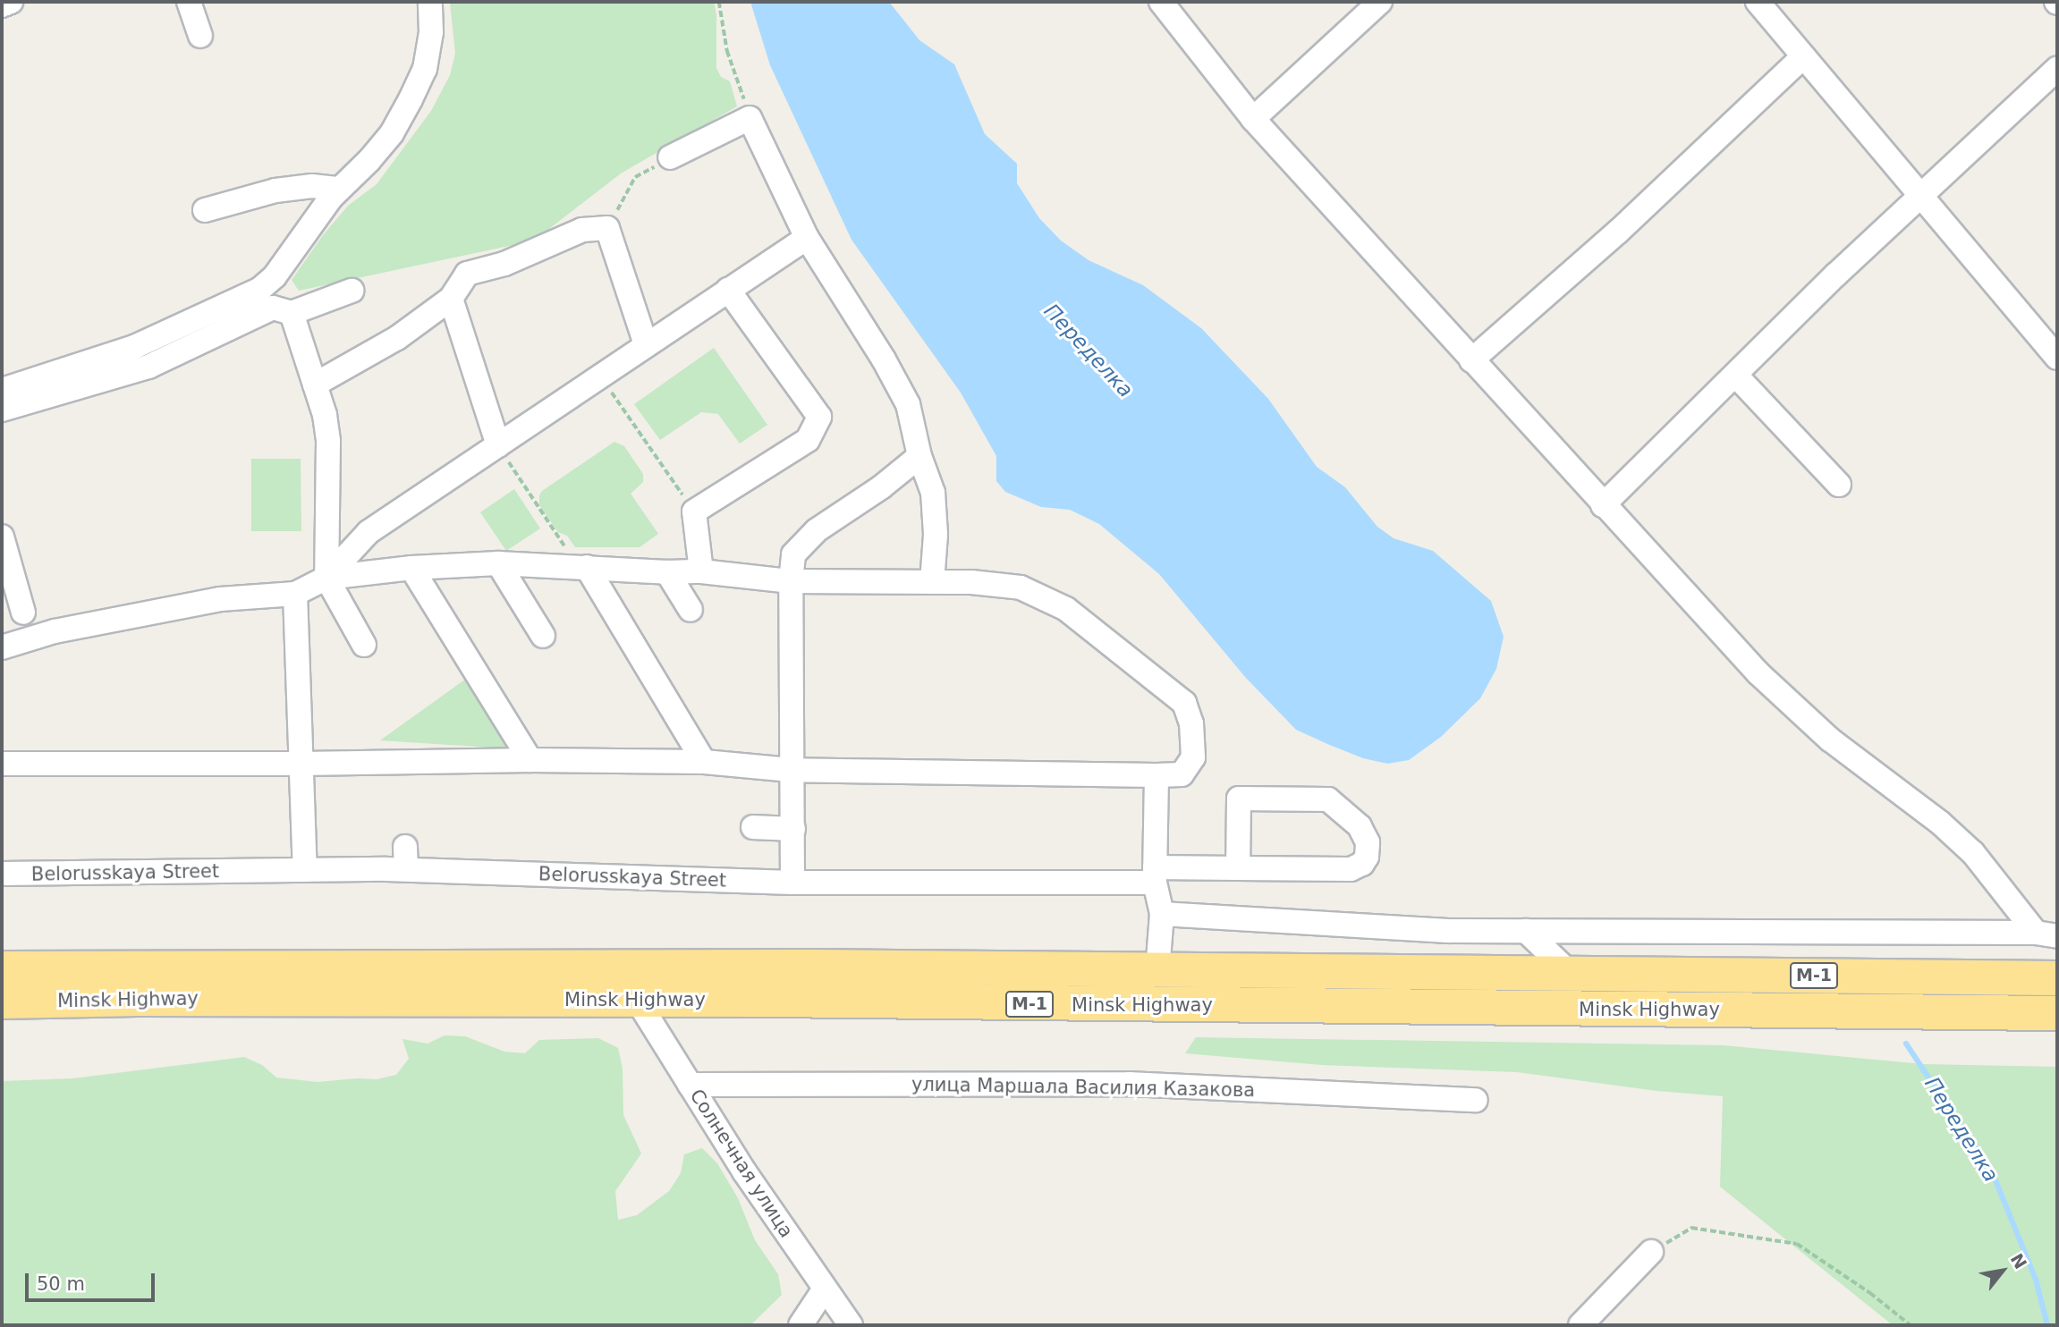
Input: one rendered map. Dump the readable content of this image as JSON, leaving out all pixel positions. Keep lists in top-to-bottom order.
{
  "streets": {
    "highway": ["М-1", "Minsk Highway"],
    "street": ["Belorusskaya Street", "улица Маршала Василия Казакова", "Солнечная улица"]
  },
  "crossings": [
    ["Minsk Highway", "Солнечная улица"],
    ["улица Маршала Василия Казакова", "Солнечная улица"]
  ],
  "water": ["Переделка"],
  "scale_bar": "50 m",
  "north": "top right"
}
